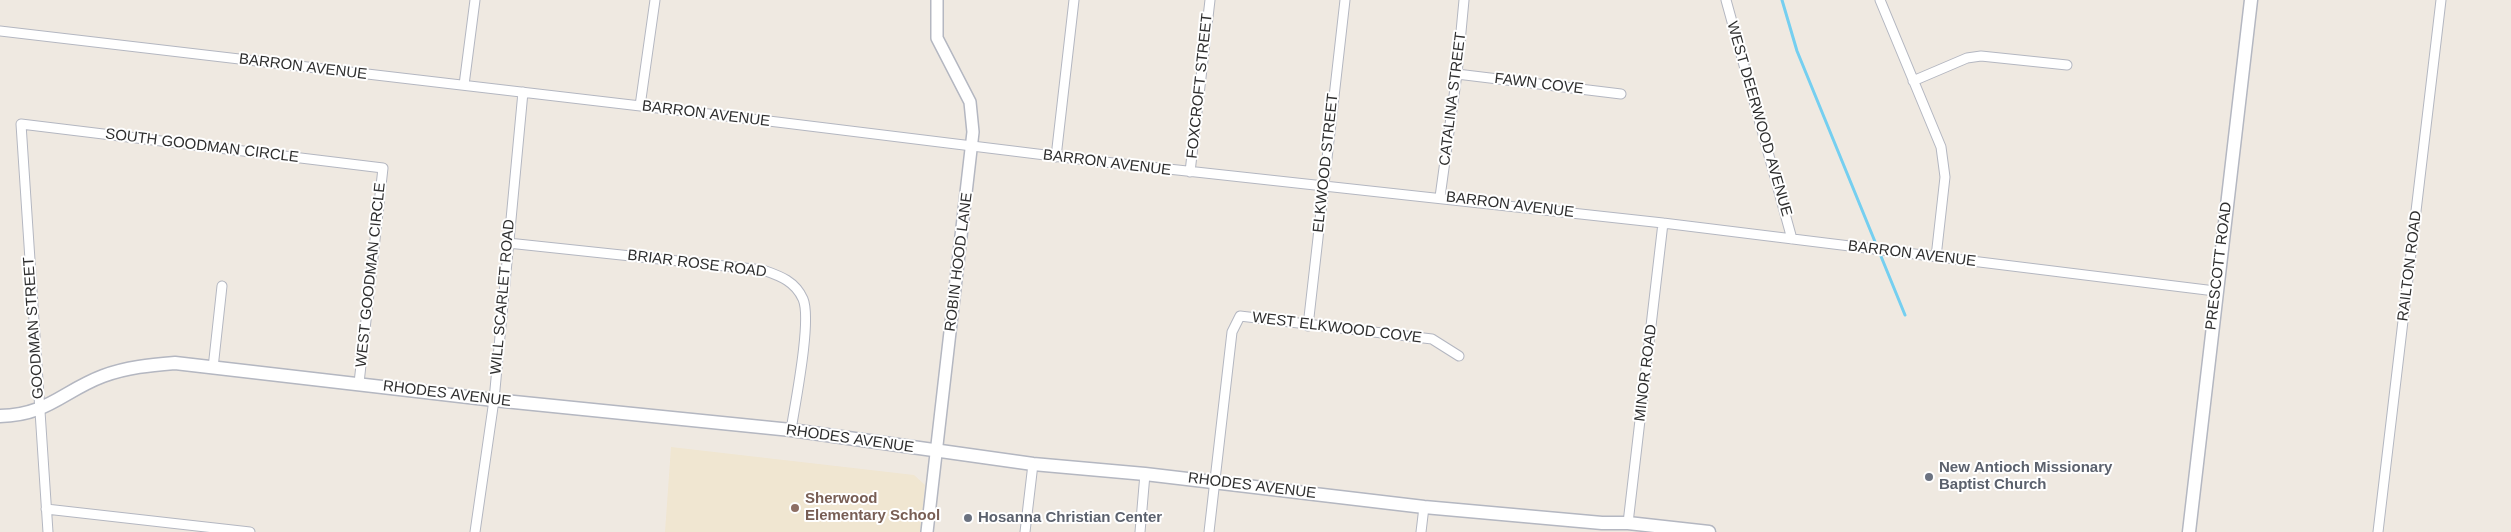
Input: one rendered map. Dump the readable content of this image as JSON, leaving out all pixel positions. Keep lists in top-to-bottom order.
{
  "streets": {
    "main road": ["PRESCOTT ROAD", "RHODES AVENUE"],
    "street": [
      "BARRON AVENUE",
      "FAWN COVE",
      "FOXCROFT STREET",
      "CATALINA STREET",
      "WEST DEERWOOD AVENUE",
      "SOUTH GOODMAN CIRCLE",
      "ELKWOOD STREET",
      "ROBIN HOOD LANE",
      "BRIAR ROSE ROAD",
      "RAILTON ROAD",
      "WEST GOODMAN CIRCLE",
      "WILL SCARLET ROAD",
      "GOODMAN STREET",
      "WEST ELKWOOD COVE",
      "MINOR ROAD"
    ]
  },
  "crossings": [
    ["BARRON AVENUE", "FOXCROFT STREET"],
    ["BARRON AVENUE", "CATALINA STREET"],
    ["BARRON AVENUE", "WEST DEERWOOD AVENUE"],
    ["BARRON AVENUE", "ELKWOOD STREET"],
    ["BARRON AVENUE", "ROBIN HOOD LANE"],
    ["BARRON AVENUE", "PRESCOTT ROAD"],
    ["BARRON AVENUE", "WILL SCARLET ROAD"],
    ["BARRON AVENUE", "MINOR ROAD"],
    ["FAWN COVE", "CATALINA STREET"],
    ["SOUTH GOODMAN CIRCLE", "WEST GOODMAN CIRCLE"],
    ["SOUTH GOODMAN CIRCLE", "GOODMAN STREET"],
    ["ELKWOOD STREET", "WEST ELKWOOD COVE"],
    ["ROBIN HOOD LANE", "RHODES AVENUE"],
    ["BRIAR ROSE ROAD", "WILL SCARLET ROAD"],
    ["BRIAR ROSE ROAD", "RHODES AVENUE"],
    ["WEST GOODMAN CIRCLE", "RHODES AVENUE"],
    ["WILL SCARLET ROAD", "RHODES AVENUE"],
    ["GOODMAN STREET", "RHODES AVENUE"],
    ["WEST ELKWOOD COVE", "RHODES AVENUE"],
    ["MINOR ROAD", "RHODES AVENUE"]
  ],
  "places": ["New Antioch Missionary Baptist Church", "Sherwood Elementary School", "Hosanna Christian Center"]
}
